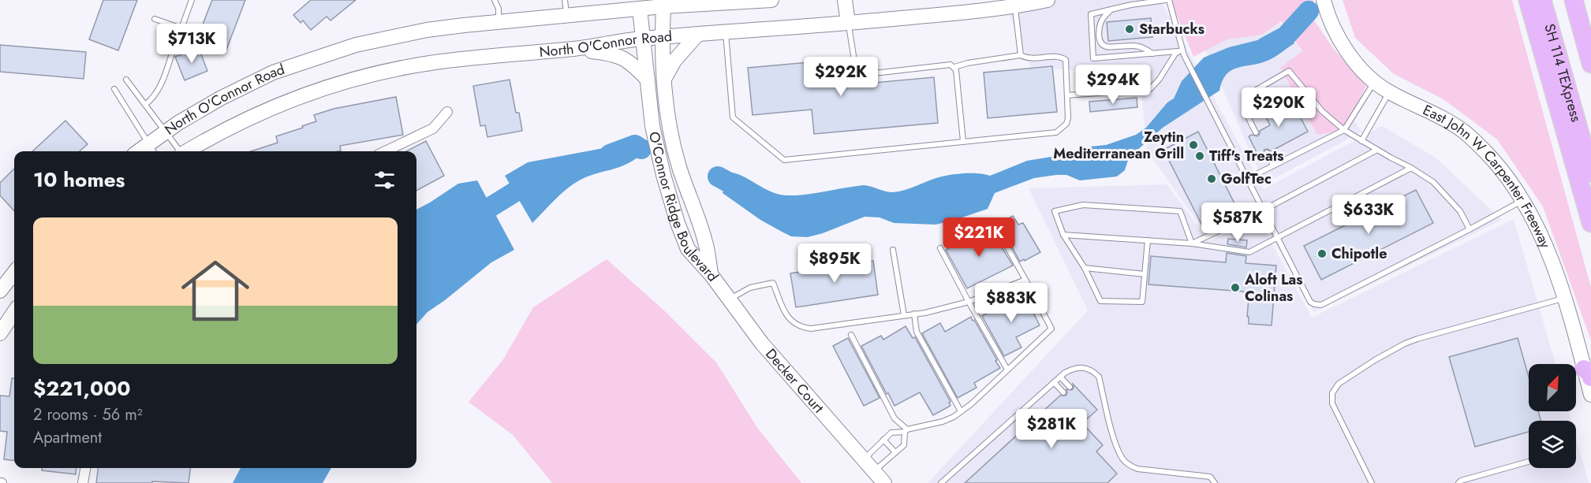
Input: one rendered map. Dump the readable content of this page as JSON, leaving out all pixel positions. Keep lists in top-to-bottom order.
{
  "streets": {
    "highway": ["SH 114 TEXpress"],
    "main road": [
      "North O'Connor Road",
      "East John W Carpenter Freeway",
      "O'Connor Ridge Boulevard",
      "Decker Court"
    ]
  },
  "crossings": [
    ["North O'Connor Road", "O'Connor Ridge Boulevard"],
    ["O'Connor Ridge Boulevard", "Decker Court"]
  ],
  "places": [
    "Starbucks",
    "Zeytin Mediterranean Grill",
    "Tiff's Treats",
    "GolfTec",
    "Chipotle",
    "Aloft Las Colinas"
  ],
  "north": "top right",
  "page": {
    "price": [
      "$713K",
      "$292K",
      "$294K",
      "$290K",
      "$633K",
      "$587K",
      "$221K",
      "$895K",
      "$883K",
      "$281K"
    ],
    "heading": "10 homes",
    "list": [
      {
        "name": "$221,000",
        "note": "2 rooms · 56 m² · Apartment"
      }
    ]
  }
}
